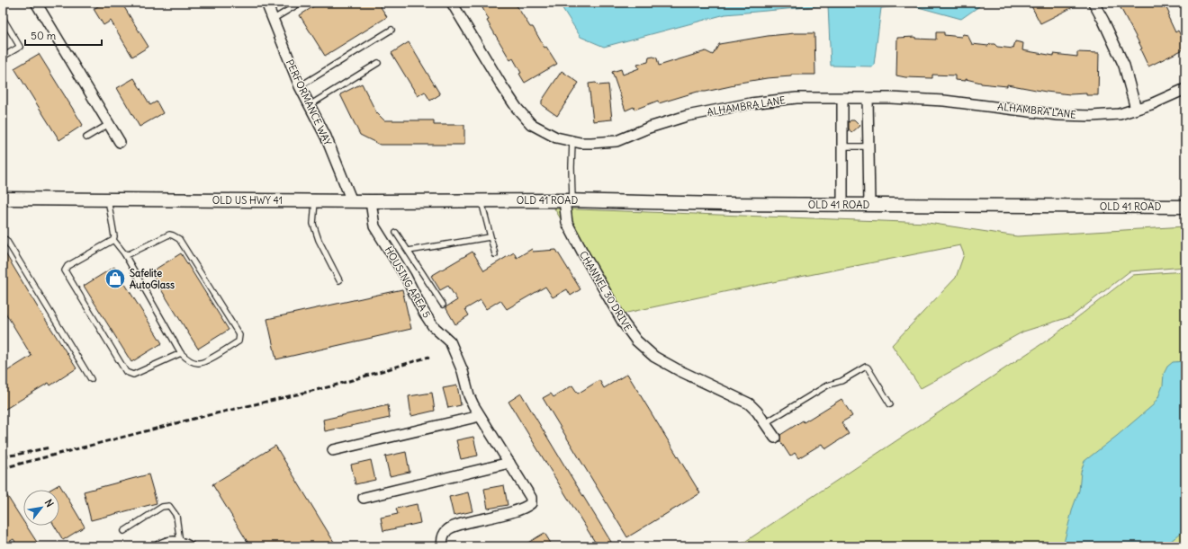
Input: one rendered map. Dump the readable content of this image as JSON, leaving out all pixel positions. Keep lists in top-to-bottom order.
{
  "streets": {
    "street": [
      "PERFORMANCE WAY",
      "ALHAMBRA LANE",
      "OLD US HWY 41",
      "OLD 41 ROAD",
      "HOUSING AREA 5",
      "CHANNEL 30 DRIVE"
    ]
  },
  "crossings": [
    ["PERFORMANCE WAY", "OLD US HWY 41"],
    ["OLD US HWY 41", "OLD 41 ROAD"],
    ["OLD US HWY 41", "HOUSING AREA 5"],
    ["OLD 41 ROAD", "CHANNEL 30 DRIVE"]
  ],
  "places": {
    "shop": ["Safelite AutoGlass"]
  },
  "scale_bar": "50 m",
  "north": "top right"
}
